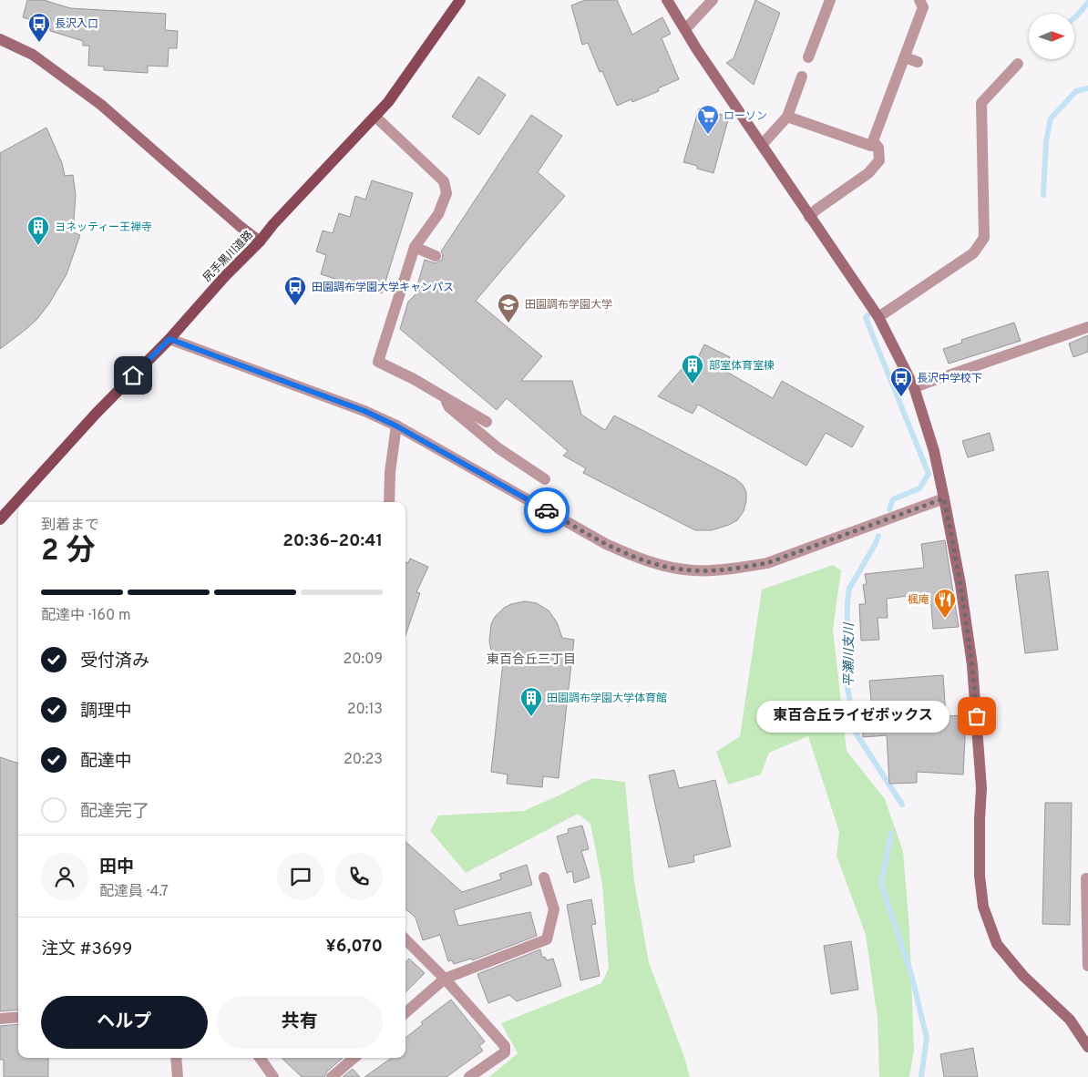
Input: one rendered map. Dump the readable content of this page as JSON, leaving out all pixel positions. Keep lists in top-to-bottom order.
{
  "streets": {
    "main road": ["尻手黒川道路"]
  },
  "districts": ["東百合丘三丁目"],
  "water": ["平瀬川支川"],
  "places": {
    "bus stop": ["長沢入口", "田園調布学園大学キャンパス", "長沢中学校下"],
    "supermarket": ["ローソン"],
    "building": ["ヨネッティー王禅寺", "部室体育室棟", "田園調布学園大学体育館"],
    "school or university": ["田園調布学園大学"],
    "restaurant": ["楓庵"],
    "other": ["東百合丘ライゼボックス"]
  },
  "north": "right",
  "page": {
    "heading": ["2 分", "到着まで", "20:36–20:41"],
    "panel": [
      "田中",
      "配達員 · 4.7",
      "注文 #3699",
      "¥6,070"
    ],
    "bar": "配達中 · 160 m",
    "list": [
      ["受付済み", "20:09"],
      ["調理中", "20:13"],
      ["配達中", "20:23"],
      "配達完了"
    ],
    "bubble": "東百合丘ライゼボックス",
    "buttons": ["ヘルプ", "共有"]
  }
}
